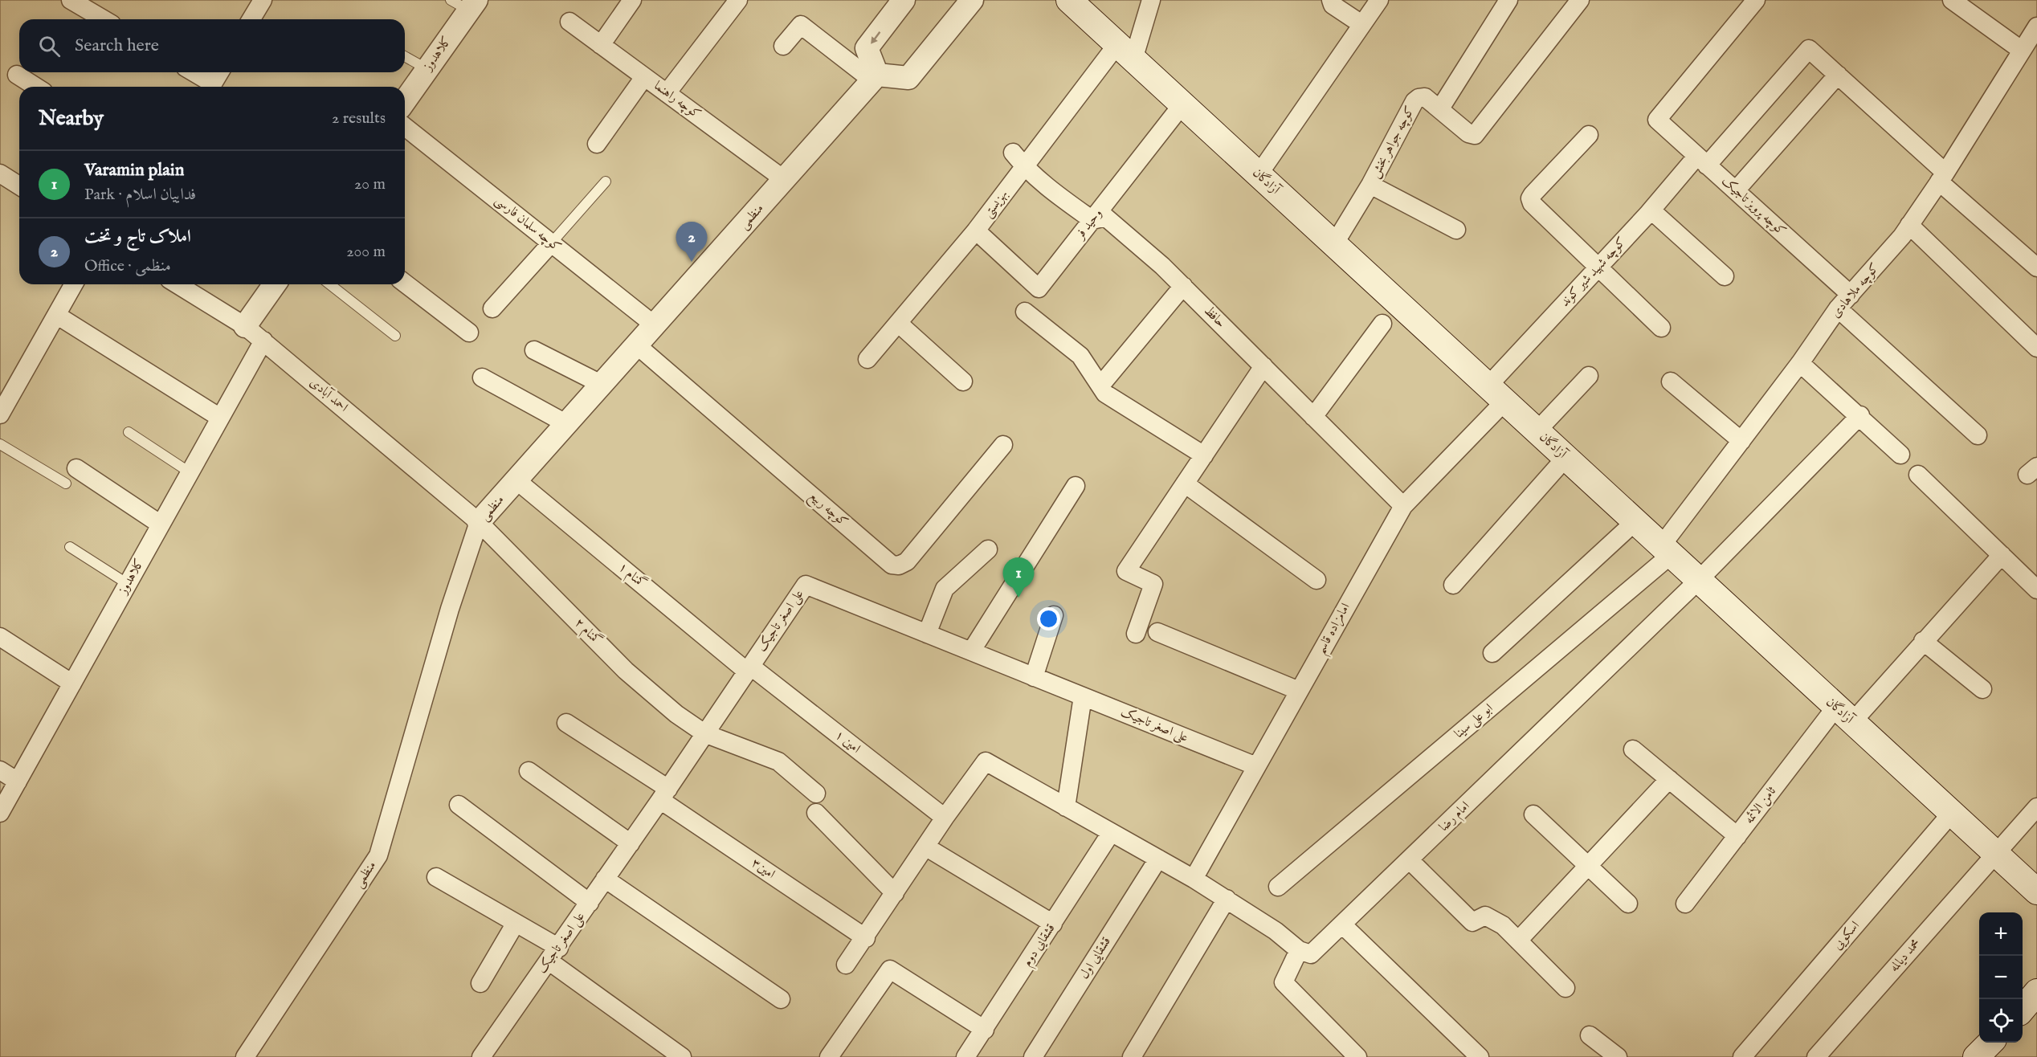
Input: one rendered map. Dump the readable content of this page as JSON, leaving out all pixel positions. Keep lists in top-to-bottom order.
{
  "streets": {
    "main road": ["آزادگان"],
    "street": [
      "کلاهدوز",
      "کوچه راهنما",
      "کوچه جواهر بخش",
      "بهزیستی",
      "کوچه پرویز تاجیک",
      "منظمی",
      "کوچه سلمان فارسی",
      "وحید فر",
      "کوچه شهید شیر کوند",
      "کوچه ملاهادی",
      "حافظ",
      "احمد آبادی",
      "کوچه ربیع",
      "گمنام ۱",
      "علی اصغر تاجیک",
      "امامزاده قاسم",
      "گمنام ۲",
      "ابو علی سینا",
      "امین ۱",
      "ثامن الائمه",
      "امام رضا",
      "امین۳",
      "اسکویی",
      "قشقایی دوم",
      "محمد دیالمه",
      "قشقایی اول"
    ]
  },
  "crossings": [
    ["کلاهدوز", "احمد آبادی"],
    ["کوچه راهنما", "منظمی"],
    ["کوچه جواهر بخش", "آزادگان"],
    ["آزادگان", "بهزیستی"],
    ["آزادگان", "وحید فر"],
    ["آزادگان", "کوچه شهید شیر کوند"],
    ["آزادگان", "کوچه ملاهادی"],
    ["آزادگان", "امامزاده قاسم"],
    ["آزادگان", "ابو علی سینا"],
    ["آزادگان", "ثامن الائمه"],
    ["آزادگان", "امام رضا"],
    ["آزادگان", "اسکویی"],
    ["آزادگان", "محمد دیالمه"],
    ["بهزیستی", "وحید فر"],
    ["بهزیستی", "حافظ"],
    ["کوچه پرویز تاجیک", "کوچه شهید شیر کوند"],
    ["کوچه پرویز تاجیک", "کوچه ملاهادی"],
    ["منظمی", "کوچه سلمان فارسی"],
    ["منظمی", "احمد آبادی"],
    ["منظمی", "کوچه ربیع"],
    ["منظمی", "گمنام ۱"],
    ["منظمی", "گمنام ۲"],
    ["وحید فر", "حافظ"],
    ["کوچه شهید شیر کوند", "امامزاده قاسم"],
    ["کوچه ملاهادی", "ابو علی سینا"],
    ["حافظ", "امامزاده قاسم"],
    ["احمد آبادی", "گمنام ۲"],
    ["گمنام ۱", "علی اصغر تاجیک"],
    ["گمنام ۱", "امین ۱"],
    ["علی اصغر تاجیک", "امامزاده قاسم"],
    ["علی اصغر تاجیک", "گمنام ۲"],
    ["علی اصغر تاجیک", "امین ۱"],
    ["علی اصغر تاجیک", "امین۳"]
  ],
  "page": {
    "search": "Search here",
    "heading": ["Nearby", "2 results"],
    "list": [
      {
        "mark": "1",
        "name": "Varamin plain",
        "note": "Park · فداییان اسلام",
        "value": "20 m"
      },
      {
        "mark": "2",
        "name": "املاک تاج و تخت",
        "note": "Office · منظمی",
        "value": "200 m"
      }
    ],
    "pins": ["2", "1"],
    "map_buttons": ["+", "−"]
  }
}
